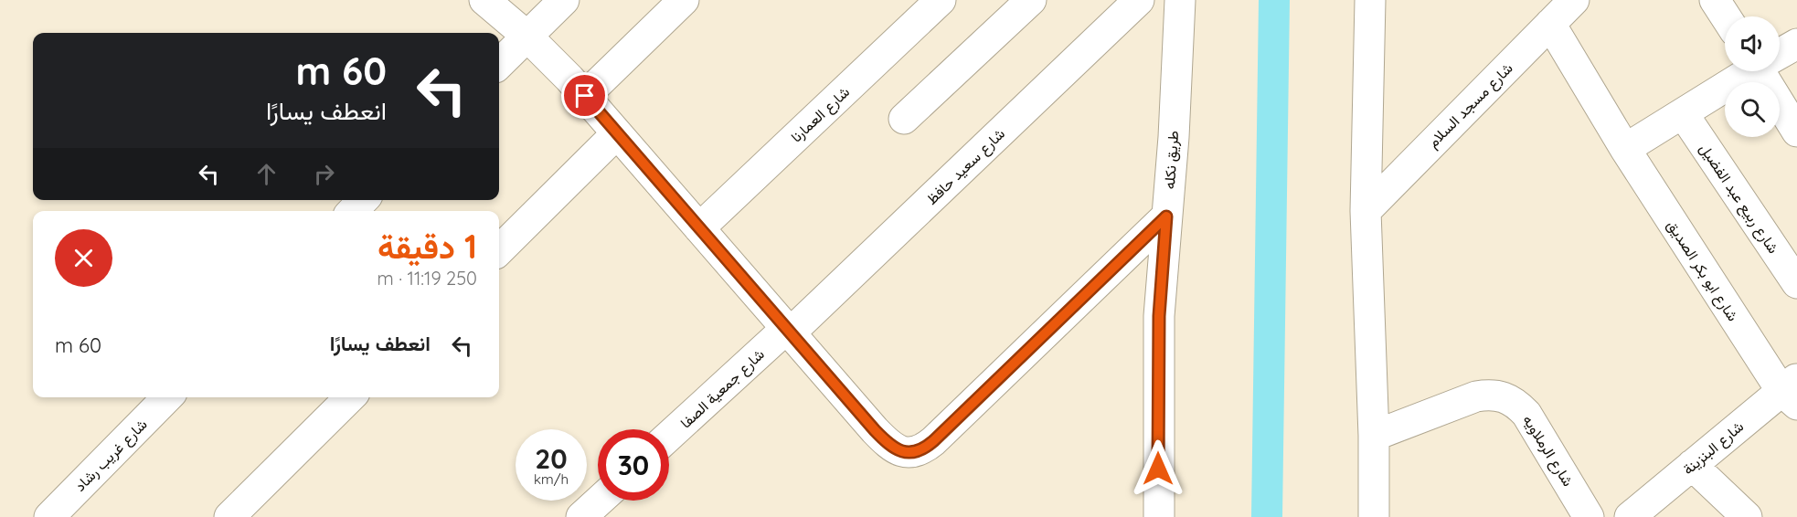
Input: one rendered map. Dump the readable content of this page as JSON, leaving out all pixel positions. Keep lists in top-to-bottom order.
{
  "streets": {
    "street": [
      "شارع مسجد السلام",
      "شارع العمارنا",
      "طريق نكله",
      "شارع سعيد حافظ",
      "شارع ربيع عبد الفضيل",
      "شارع ابو بكر الصديق",
      "شارع جمعية الصفا",
      "شارع البنزينة",
      "شارع الرملاويه",
      "شارع غريب رشاد"
    ]
  },
  "crossings": [
    ["شارع مسجد السلام", "شارع ابو بكر الصديق"],
    ["شارع سعيد حافظ", "شارع جمعية الصفا"],
    ["شارع ابو بكر الصديق", "شارع البنزينة"]
  ],
  "page": {
    "turn": ["60 m", "انعطف يسارًا"],
    "heading": ["1 دقيقة", "250 m · 11:19"],
    "list": [
      {
        "name": "انعطف يسارًا",
        "value": "60 m"
      }
    ],
    "speed": "20 km/h",
    "limit": "30"
  }
}
